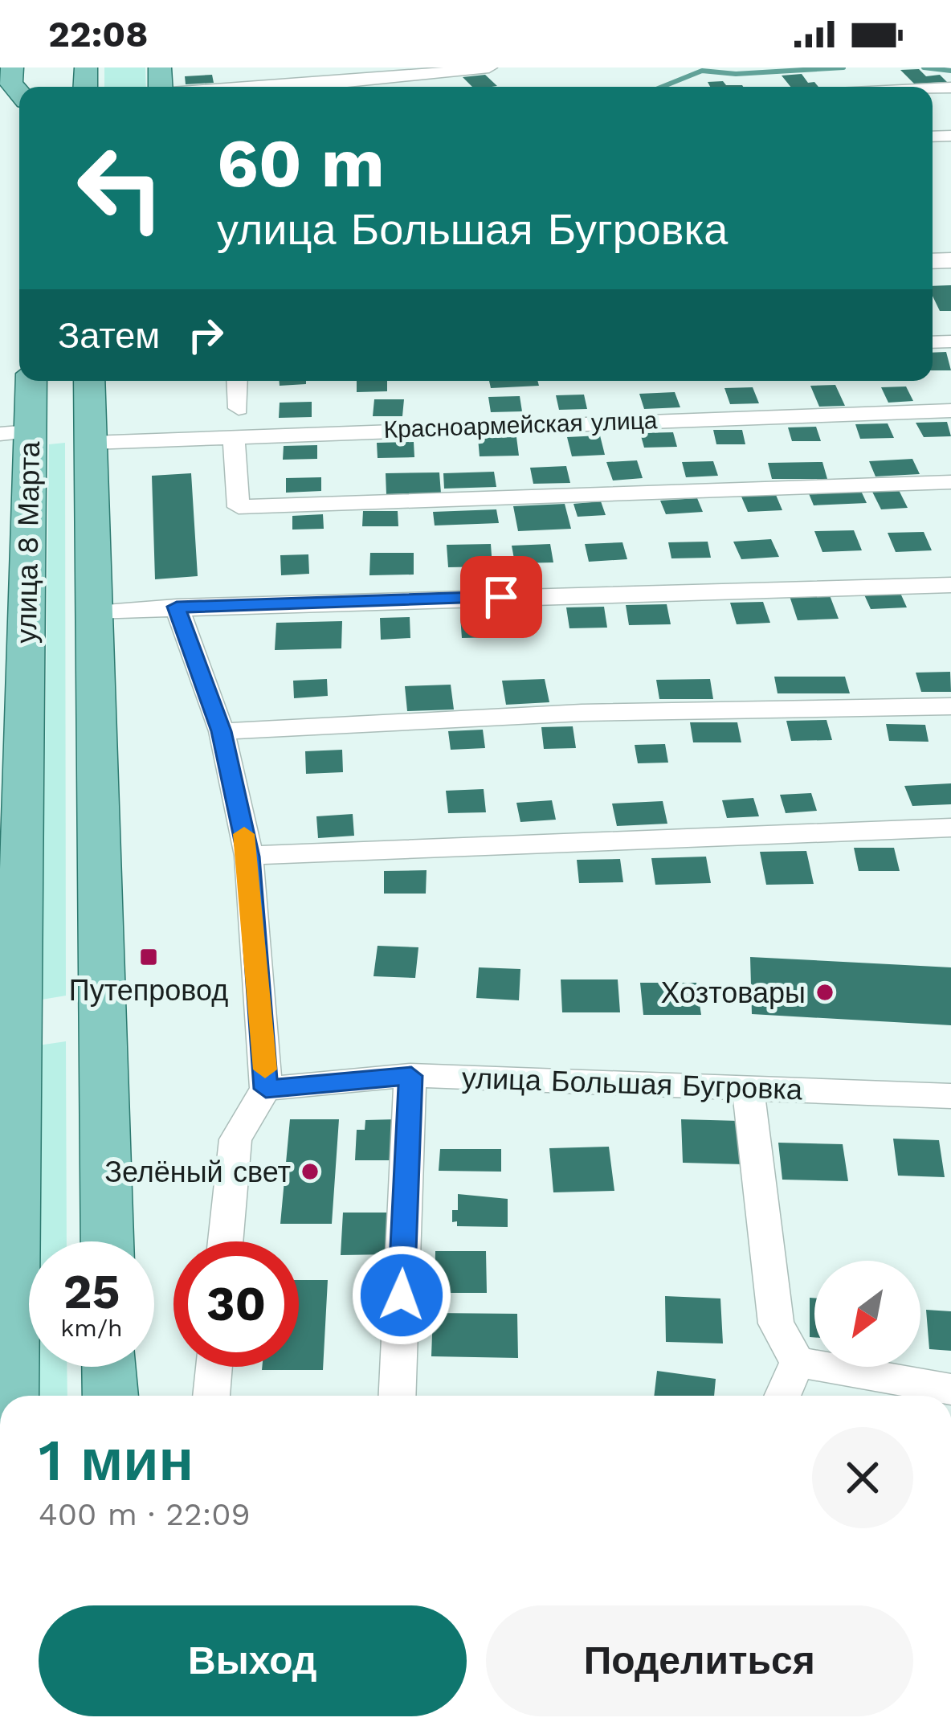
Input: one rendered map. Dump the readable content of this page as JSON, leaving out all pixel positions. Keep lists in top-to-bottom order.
{
  "streets": {
    "main road": ["улица 8 Марта"],
    "street": ["Красноармейская улица", "улица Большая Бугровка"]
  },
  "places": {
    "transit": ["Путепровод"],
    "other": ["Хозтовары", "Зелёный свет"]
  },
  "north": "bottom left",
  "page": {
    "status": "22:08",
    "turn": ["60 m", "улица Большая Бугровка"],
    "then": "Затем",
    "speed": "25 km/h",
    "limit": "30",
    "heading": ["1 мин", "400 m · 22:09"],
    "buttons": ["Выход", "Поделиться"]
  }
}
